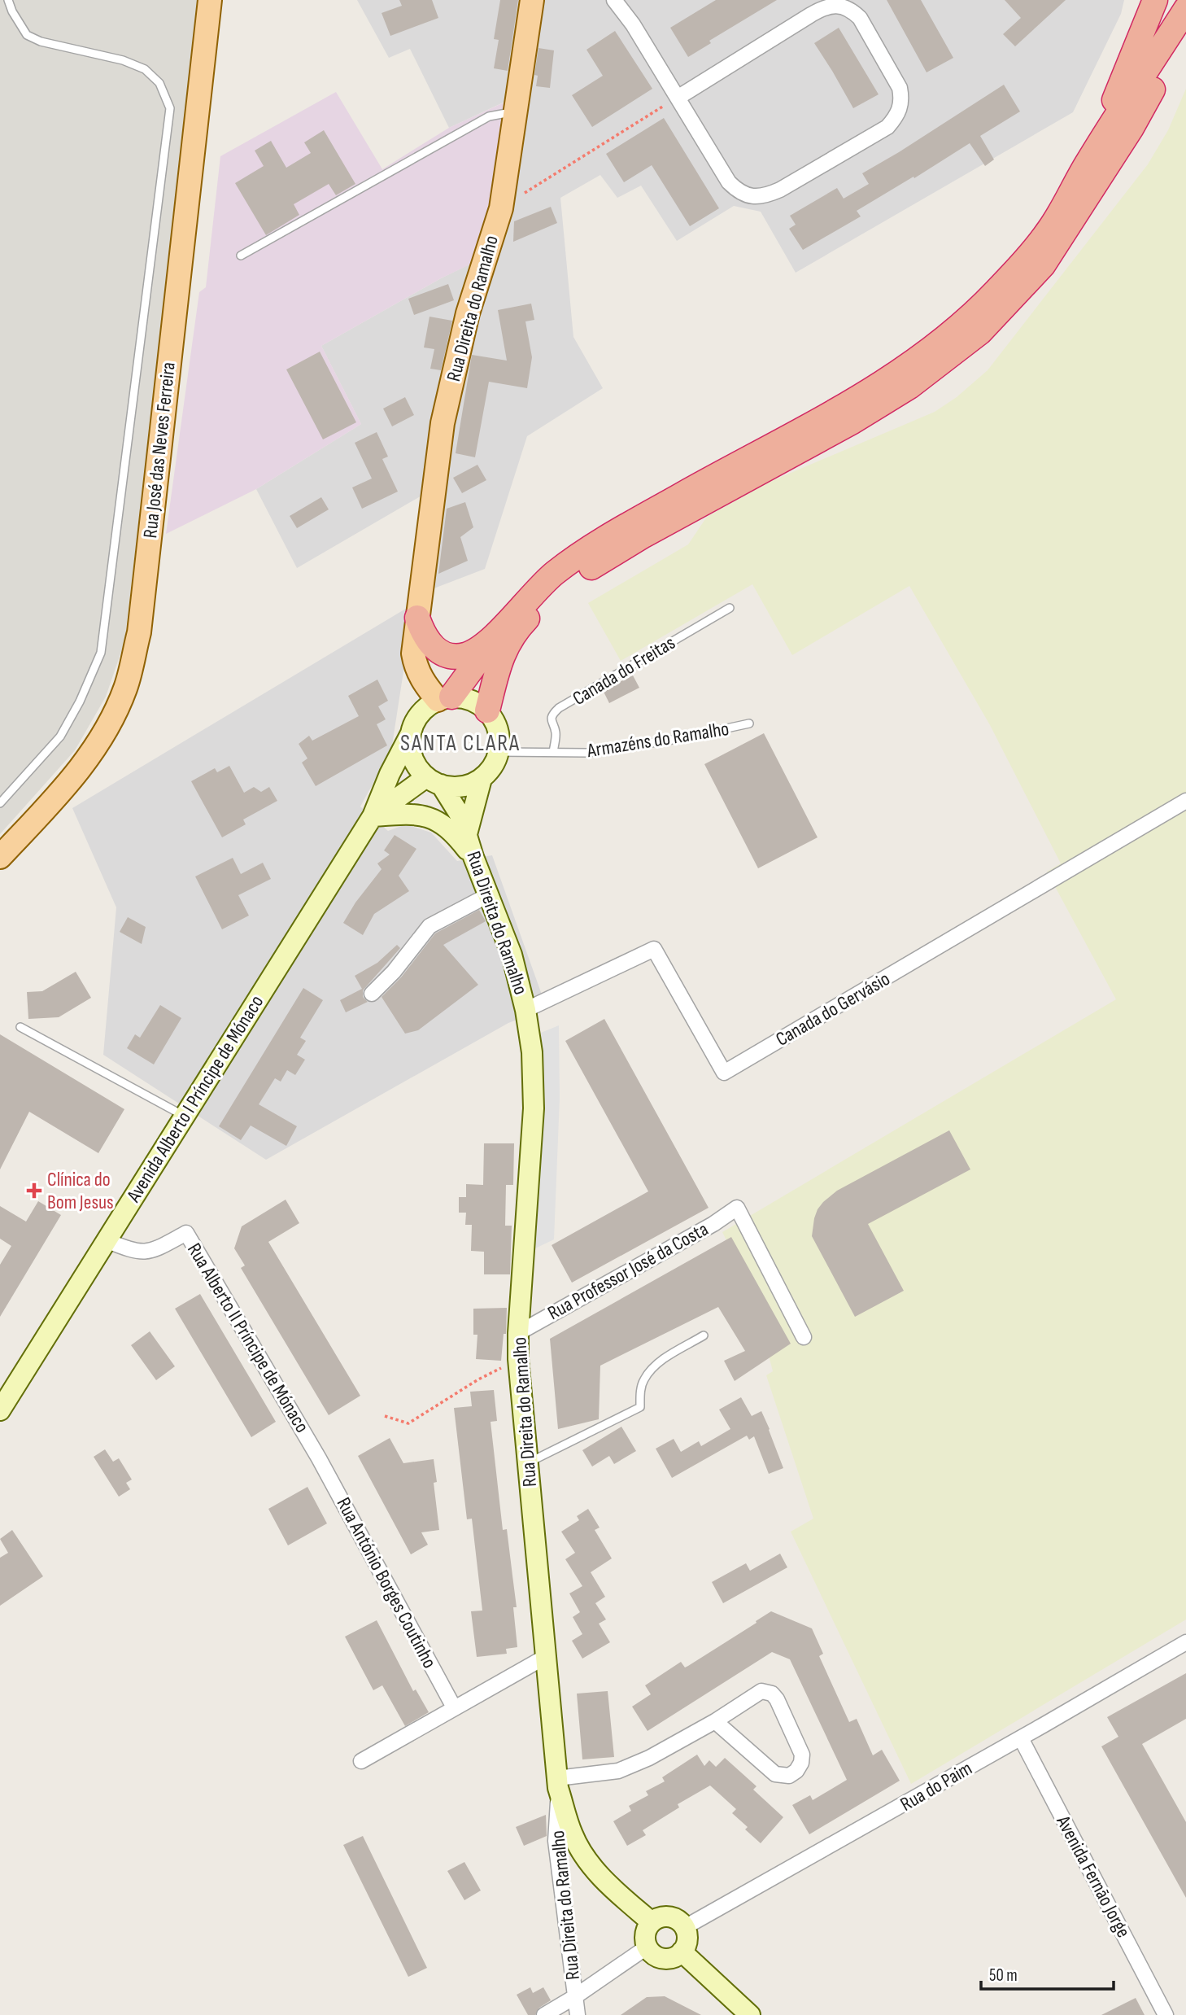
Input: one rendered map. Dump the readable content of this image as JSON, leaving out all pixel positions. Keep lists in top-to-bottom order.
{
  "streets": {
    "main road": ["Rua Direita do Ramalho", "Rua José das Neves Ferreira", "Avenida Alberto I Príncipe de Mónaco"],
    "street": [
      "Canada do Gervásio",
      "Rua Professor José da Costa",
      "Rua Alberto II Príncipe de Mónaco",
      "Rua António Borges Coutinho",
      "Rua do Paim",
      "Avenida Fernão Jorge"
    ],
    "lane": ["Canada do Freitas", "Armazéns do Ramalho"]
  },
  "crossings": [
    ["Rua Direita do Ramalho", "Armazéns do Ramalho"],
    ["Rua Direita do Ramalho", "Canada do Gervásio"],
    ["Rua Direita do Ramalho", "Avenida Alberto I Príncipe de Mónaco"],
    ["Rua Direita do Ramalho", "Rua Professor José da Costa"],
    ["Canada do Freitas", "Armazéns do Ramalho"],
    ["Armazéns do Ramalho", "Avenida Alberto I Príncipe de Mónaco"],
    ["Avenida Alberto I Príncipe de Mónaco", "Rua Alberto II Príncipe de Mónaco"],
    ["Rua Alberto II Príncipe de Mónaco", "Rua António Borges Coutinho"],
    ["Rua do Paim", "Avenida Fernão Jorge"]
  ],
  "districts": ["SANTA CLARA"],
  "places": {
    "health": ["Clínica do Bom Jesus"]
  },
  "scale_bar": "50 m"
}
